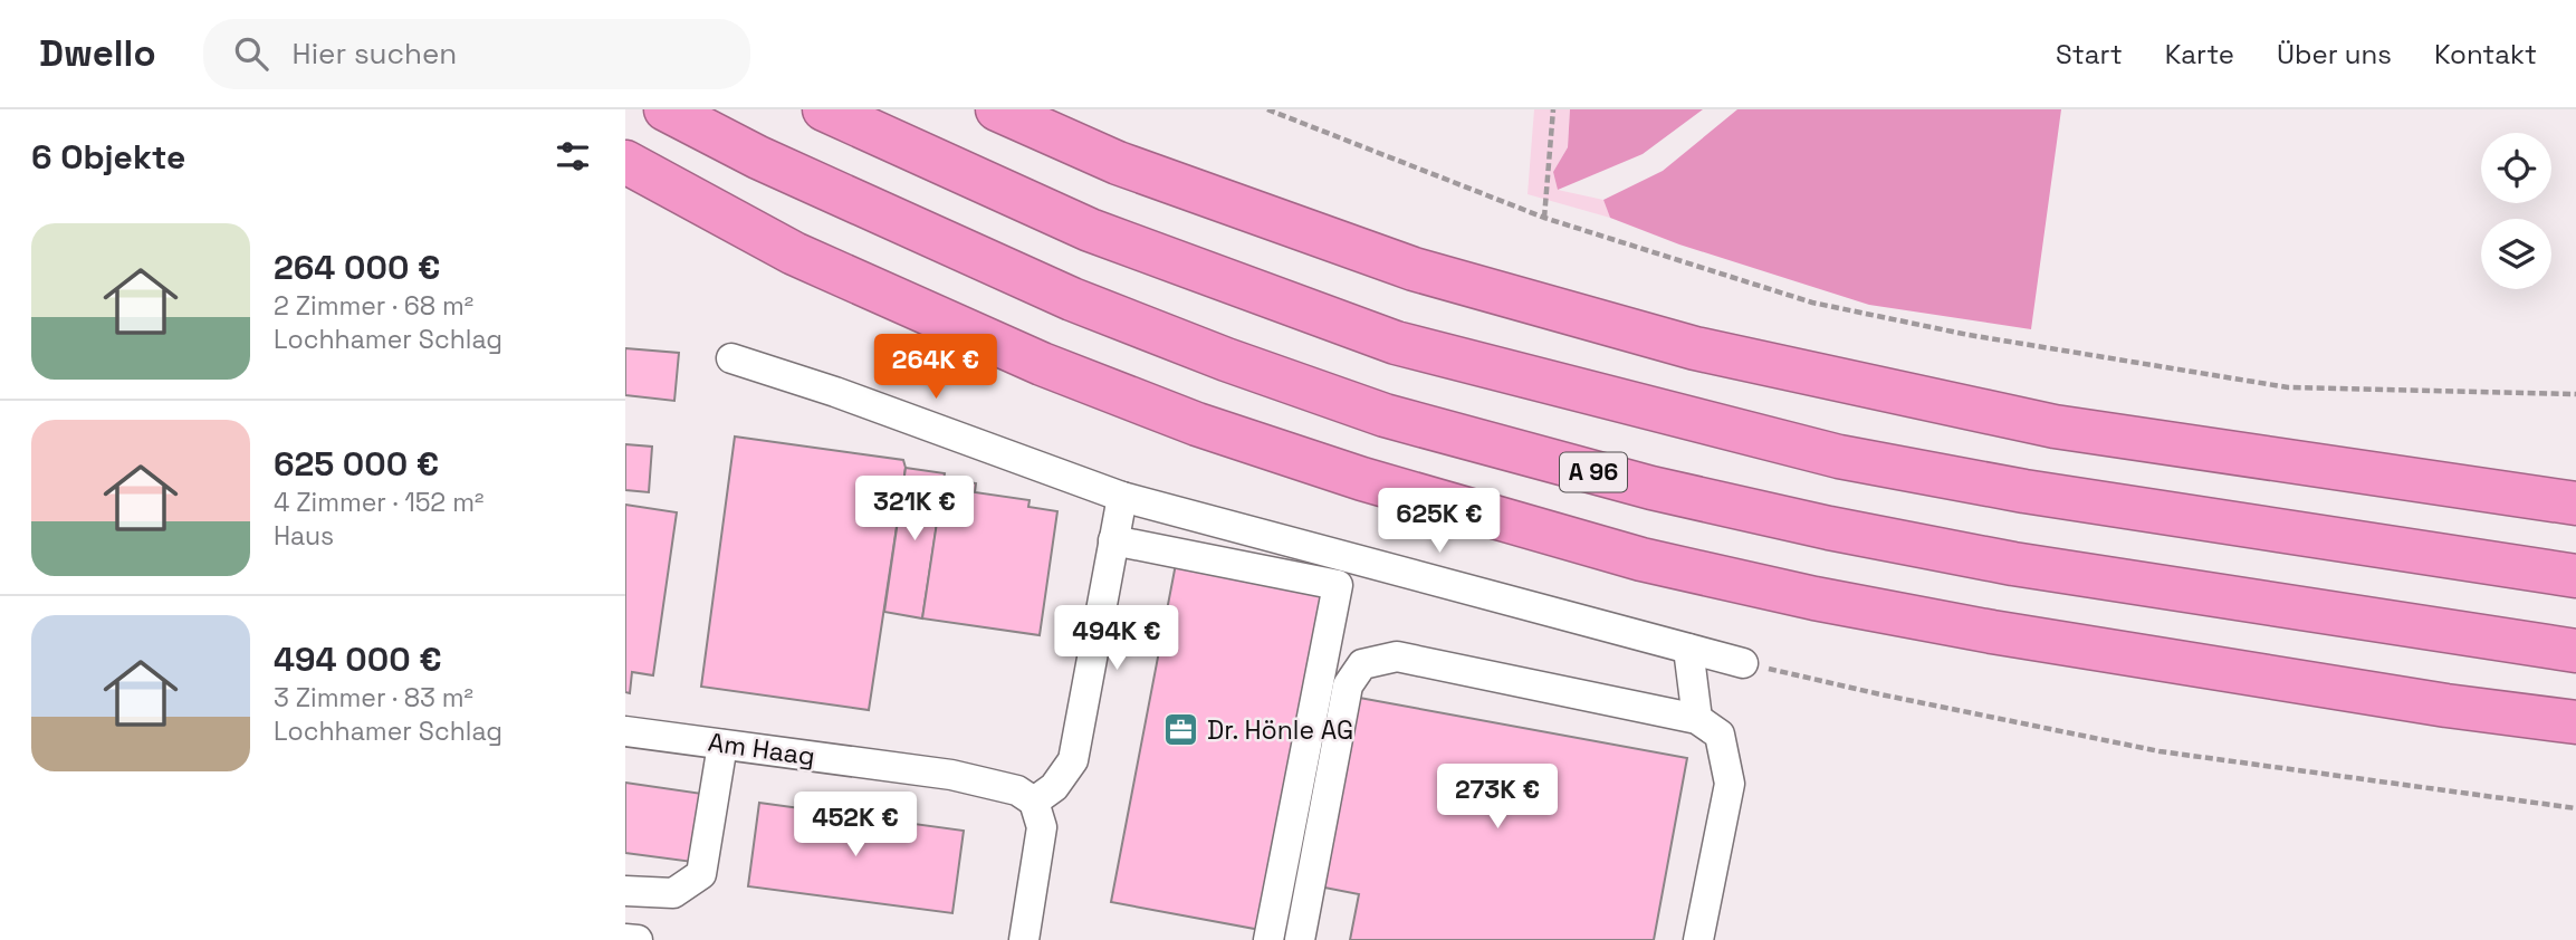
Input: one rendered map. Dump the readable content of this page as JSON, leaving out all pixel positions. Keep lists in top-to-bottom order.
{
  "streets": {
    "highway": ["A 96"],
    "street": ["Am Haag"]
  },
  "places": {
    "office": ["Dr. Hönle AG"]
  },
  "page": {
    "header": "Dwello",
    "search": "Hier suchen",
    "nav": [
      "Start",
      "Karte",
      "Über uns",
      "Kontakt"
    ],
    "heading": "6 Objekte",
    "list": [
      {
        "name": "264 000 €",
        "note": "2 Zimmer · 68 m² · Lochhamer Schlag"
      },
      {
        "name": "625 000 €",
        "note": "4 Zimmer · 152 m² · Haus"
      },
      {
        "name": "494 000 €",
        "note": "3 Zimmer · 83 m² · Lochhamer Schlag"
      }
    ],
    "price": [
      "264K €",
      "321K €",
      "625K €",
      "494K €",
      "273K €",
      "452K €"
    ]
  }
}
